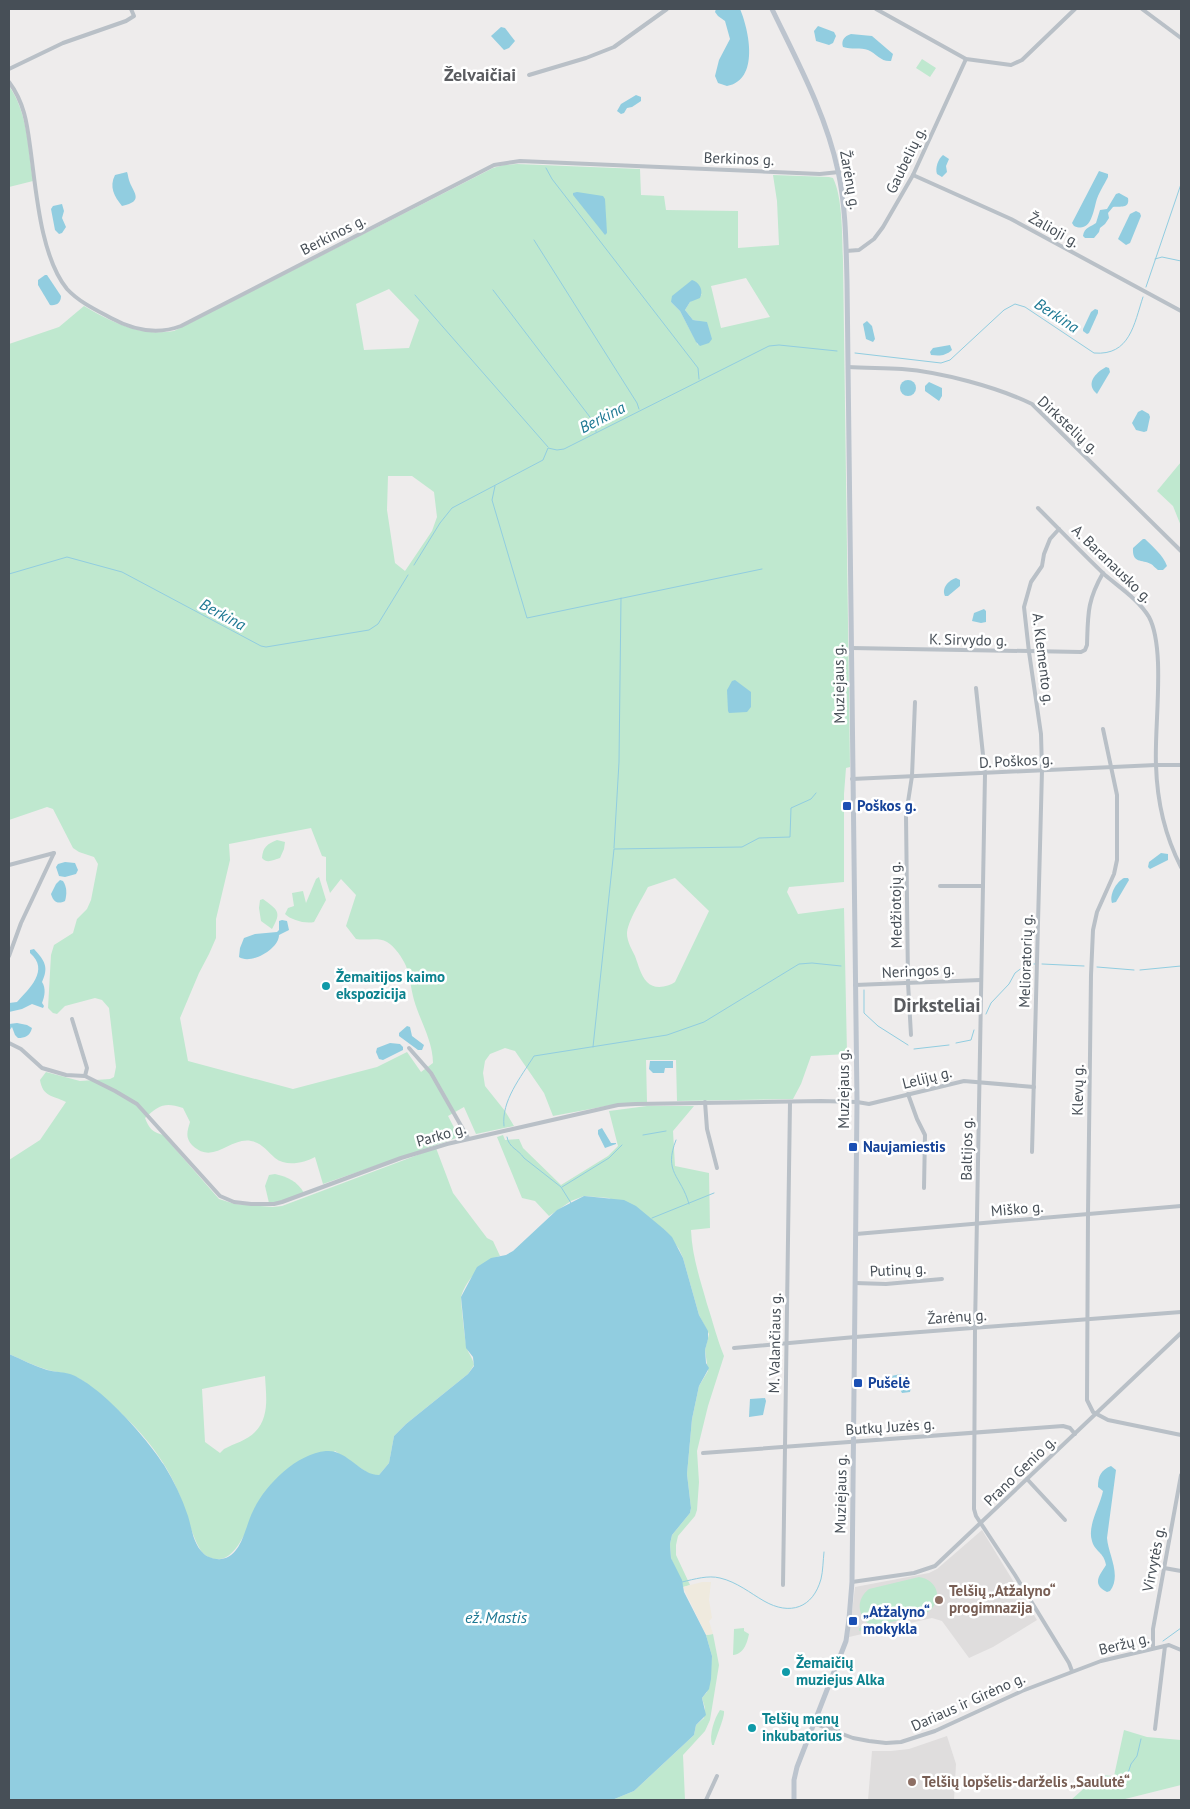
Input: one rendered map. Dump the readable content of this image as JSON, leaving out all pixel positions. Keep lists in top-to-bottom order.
{
  "streets": {
    "main road": ["Žarėnų g.", "Muziejaus g."],
    "street": [
      "Berkinos g.",
      "Gaubelių g.",
      "Žalioji g.",
      "Dirkstelių g.",
      "A. Baranausko g.",
      "K. Sirvydo g.",
      "A. Klemento g.",
      "D. Poškos g.",
      "Medžiotojų g.",
      "Melioratorių g.",
      "Neringos g.",
      "Lelijų g.",
      "Klevų g.",
      "Parko g.",
      "Baltijos g.",
      "Miško g.",
      "Putinų g.",
      "M. Valančiaus g.",
      "Butkų Juzės g.",
      "Prano Genio g.",
      "Virvytės g.",
      "Beržų g.",
      "Dariaus ir Girėno g."
    ]
  },
  "crossings": [
    ["Berkinos g.", "Žarėnų g."],
    ["Gaubelių g.", "Žarėnų g."],
    ["Gaubelių g.", "Žalioji g."],
    ["Žarėnų g.", "Dirkstelių g."],
    ["Žarėnų g.", "Muziejaus g."],
    ["Žarėnų g.", "Klevų g."],
    ["Žarėnų g.", "Baltijos g."],
    ["Žarėnų g.", "M. Valančiaus g."],
    ["Dirkstelių g.", "Muziejaus g."],
    ["A. Baranausko g.", "K. Sirvydo g."],
    ["A. Baranausko g.", "A. Klemento g."],
    ["A. Baranausko g.", "D. Poškos g."],
    ["K. Sirvydo g.", "A. Klemento g."],
    ["K. Sirvydo g.", "Muziejaus g."],
    ["A. Klemento g.", "D. Poškos g."],
    ["A. Klemento g.", "Melioratorių g."],
    ["Muziejaus g.", "D. Poškos g."],
    ["Muziejaus g.", "Neringos g."],
    ["Muziejaus g.", "Lelijų g."],
    ["Muziejaus g.", "Parko g."],
    ["Muziejaus g.", "Miško g."],
    ["Muziejaus g.", "Putinų g."],
    ["Muziejaus g.", "Butkų Juzės g."],
    ["Muziejaus g.", "Prano Genio g."],
    ["Muziejaus g.", "Dariaus ir Girėno g."],
    ["D. Poškos g.", "Medžiotojų g."],
    ["D. Poškos g.", "Melioratorių g."],
    ["D. Poškos g.", "Klevų g."],
    ["D. Poškos g.", "Baltijos g."],
    ["Medžiotojų g.", "Neringos g."],
    ["Melioratorių g.", "Lelijų g."],
    ["Neringos g.", "Baltijos g."],
    ["Lelijų g.", "Parko g."],
    ["Lelijų g.", "Baltijos g."],
    ["Klevų g.", "Miško g."],
    ["Klevų g.", "Prano Genio g."],
    ["Parko g.", "M. Valančiaus g."],
    ["Baltijos g.", "Miško g."],
    ["Baltijos g.", "Butkų Juzės g."],
    ["Baltijos g.", "Prano Genio g."],
    ["Baltijos g.", "Beržų g."],
    ["Baltijos g.", "Dariaus ir Girėno g."],
    ["M. Valančiaus g.", "Butkų Juzės g."],
    ["Butkų Juzės g.", "Prano Genio g."],
    ["Virvytės g.", "Beržų g."],
    ["Beržų g.", "Dariaus ir Girėno g."]
  ],
  "districts": ["Želvaičiai", "Dirksteliai"],
  "water": ["Berkina", "ež. Mastis"],
  "places": {
    "transit": [
      "Poškos g.",
      "Naujamiestis",
      "Pušelė",
      "„Atžalyno“ mokykla"
    ],
    "other": [
      "Žemaitijos kaimo ekspozicija",
      "Telšių „Atžalyno“ progimnazija",
      "Žemaičių muziejus Alka",
      "Telšių menų inkubatorius",
      "Telšių lopšelis-darželis „Saulutė“"
    ]
  }
}
